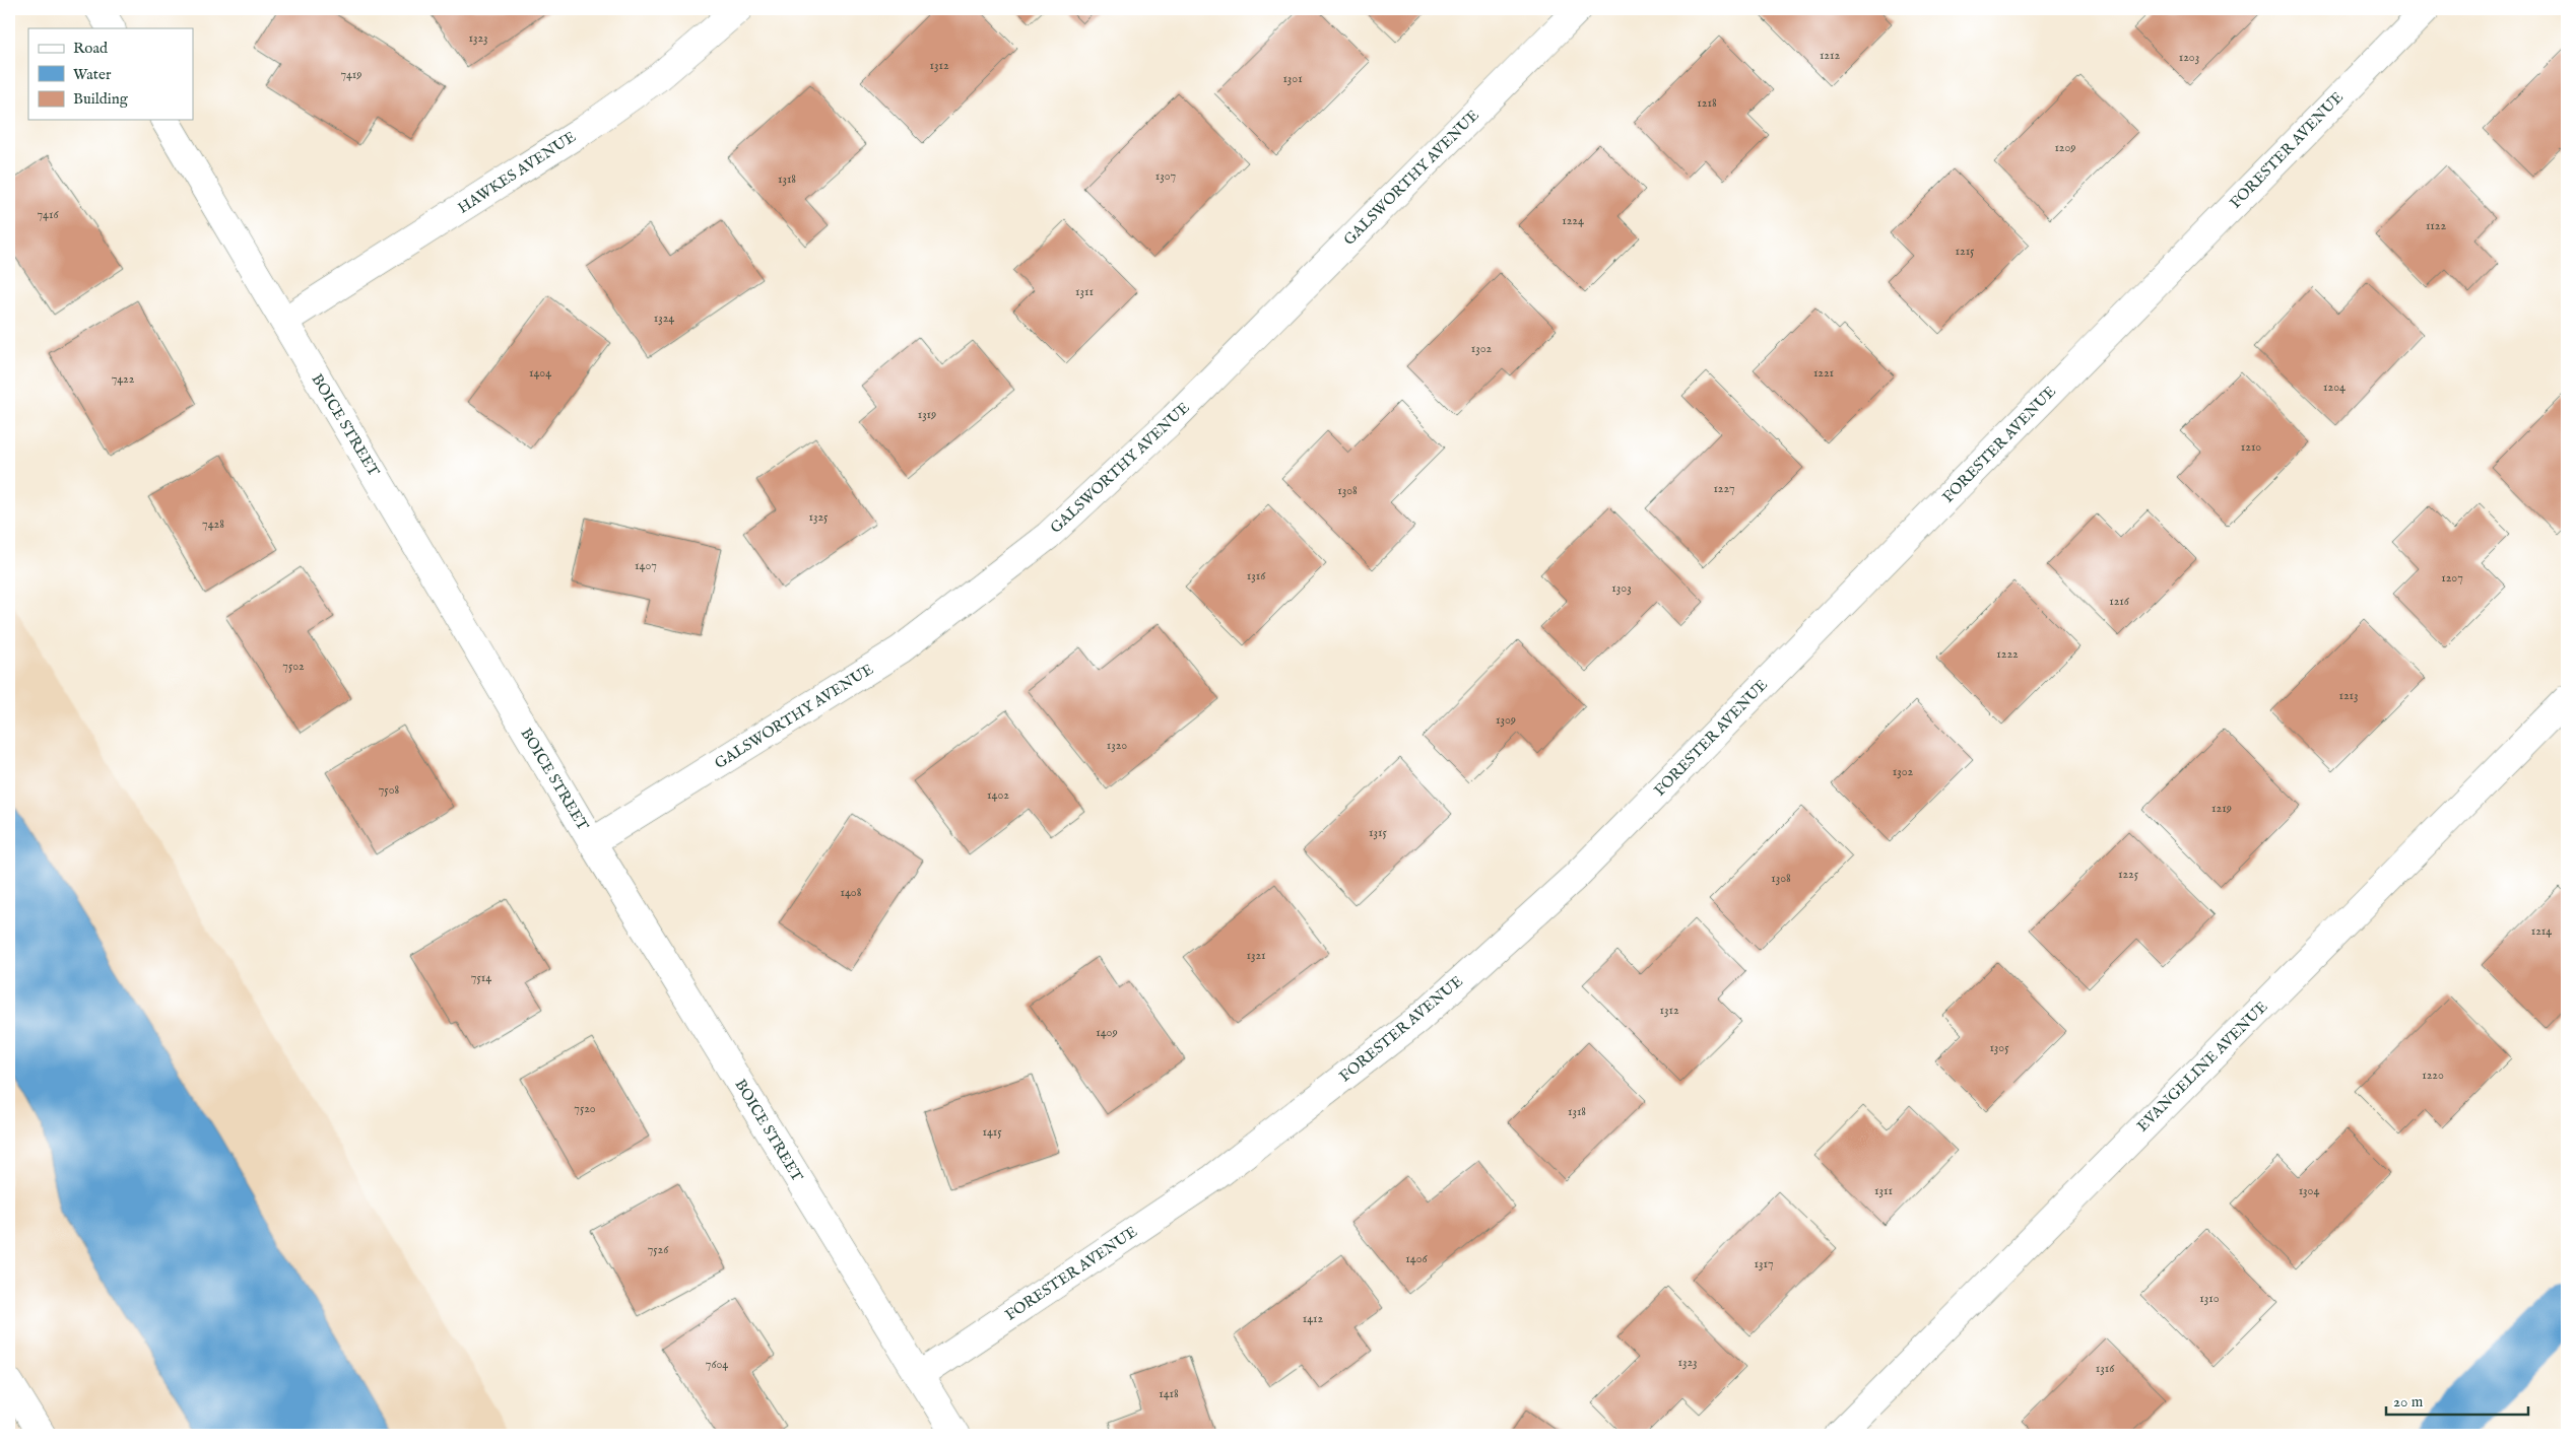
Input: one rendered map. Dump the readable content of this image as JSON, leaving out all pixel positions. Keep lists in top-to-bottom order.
{
  "streets": {
    "street": [
      "FORESTER AVENUE",
      "HAWKES AVENUE",
      "GALSWORTHY AVENUE",
      "BOICE STREET",
      "EVANGELINE AVENUE"
    ]
  },
  "crossings": [
    ["FORESTER AVENUE", "BOICE STREET"],
    ["HAWKES AVENUE", "BOICE STREET"],
    ["GALSWORTHY AVENUE", "BOICE STREET"]
  ],
  "house_numbers": [
    "1323",
    "1212",
    "1203",
    "1312",
    "7419",
    "1301",
    "1218",
    "1209",
    "1307",
    "1318",
    "7416",
    "1224",
    "1122",
    "1215",
    "1311",
    "1324",
    "1302",
    "1404",
    "1221",
    "7422",
    "1204",
    "1319",
    "1210",
    "1227",
    "1308",
    "1325",
    "7428",
    "1407",
    "1316",
    "1207",
    "1303",
    "1216",
    "1222",
    "7502",
    "1213",
    "1309",
    "1320",
    "1302",
    "7508",
    "1402",
    "1219",
    "1315",
    "1225",
    "1308",
    "1408",
    "1214",
    "1321",
    "7514",
    "1312",
    "1409",
    "1305",
    "1220",
    "7520",
    "1318",
    "1415",
    "1311",
    "1304",
    "7526",
    "1406",
    "1317",
    "1310",
    "1412",
    "1323",
    "7604",
    "1316",
    "1418"
  ],
  "legend": ["Road", "Water", "Building"],
  "scale_bar": "20 m"
}
